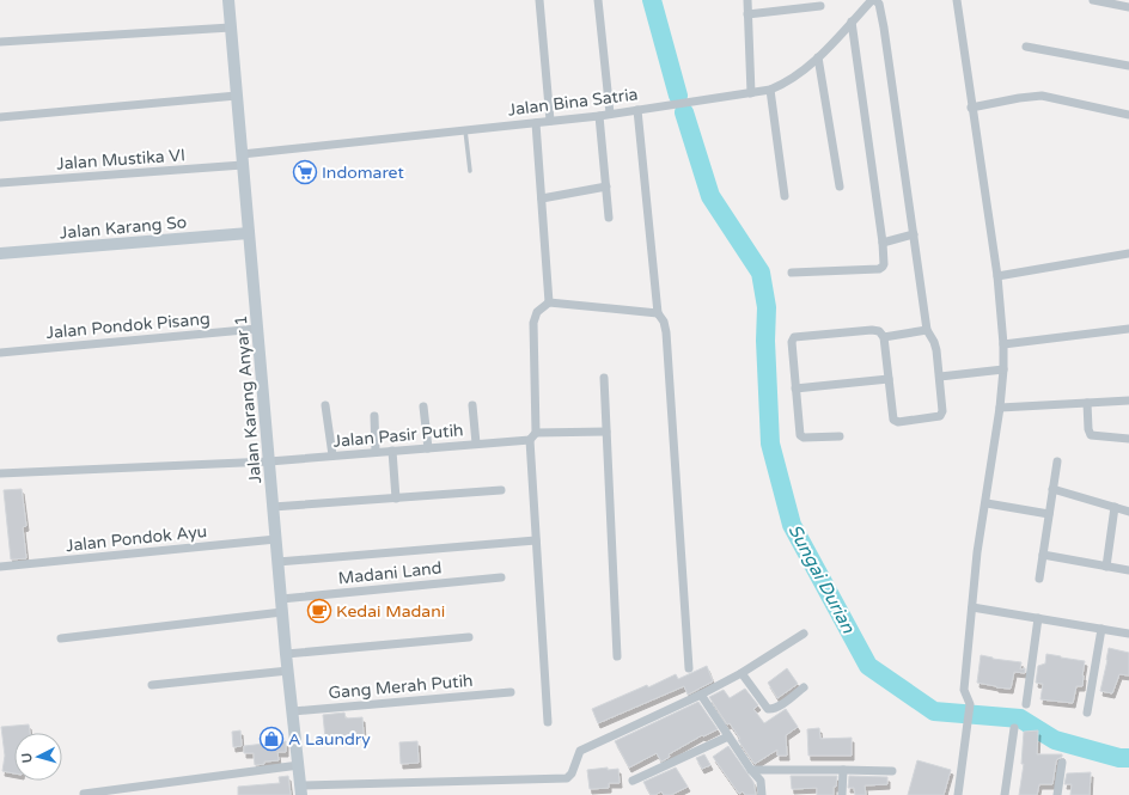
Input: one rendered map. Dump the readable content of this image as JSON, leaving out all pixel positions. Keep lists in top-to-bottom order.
{
  "streets": {
    "main road": ["Jalan Karang So", "Jalan Karang Anyar 1"],
    "street": [
      "Jalan Bina Satria",
      "Jalan Mustika VI",
      "Jalan Pondok Pisang",
      "Jalan Pasir Putih",
      "Jalan Pondok Ayu",
      "Madani Land",
      "Gang Merah Putih"
    ]
  },
  "crossings": [
    ["Jalan Bina Satria", "Jalan Mustika VI"],
    ["Jalan Bina Satria", "Jalan Karang Anyar 1"],
    ["Jalan Mustika VI", "Jalan Karang Anyar 1"],
    ["Jalan Karang So", "Jalan Karang Anyar 1"],
    ["Jalan Pondok Pisang", "Jalan Karang Anyar 1"],
    ["Jalan Karang Anyar 1", "Jalan Pasir Putih"],
    ["Jalan Karang Anyar 1", "Jalan Pondok Ayu"],
    ["Jalan Karang Anyar 1", "Madani Land"],
    ["Jalan Karang Anyar 1", "Gang Merah Putih"]
  ],
  "water": ["Sungai Durian"],
  "places": {
    "supermarket": ["Indomaret"],
    "cafe": ["Kedai Madani"],
    "shop": ["A Laundry"]
  },
  "north": "left"
}
